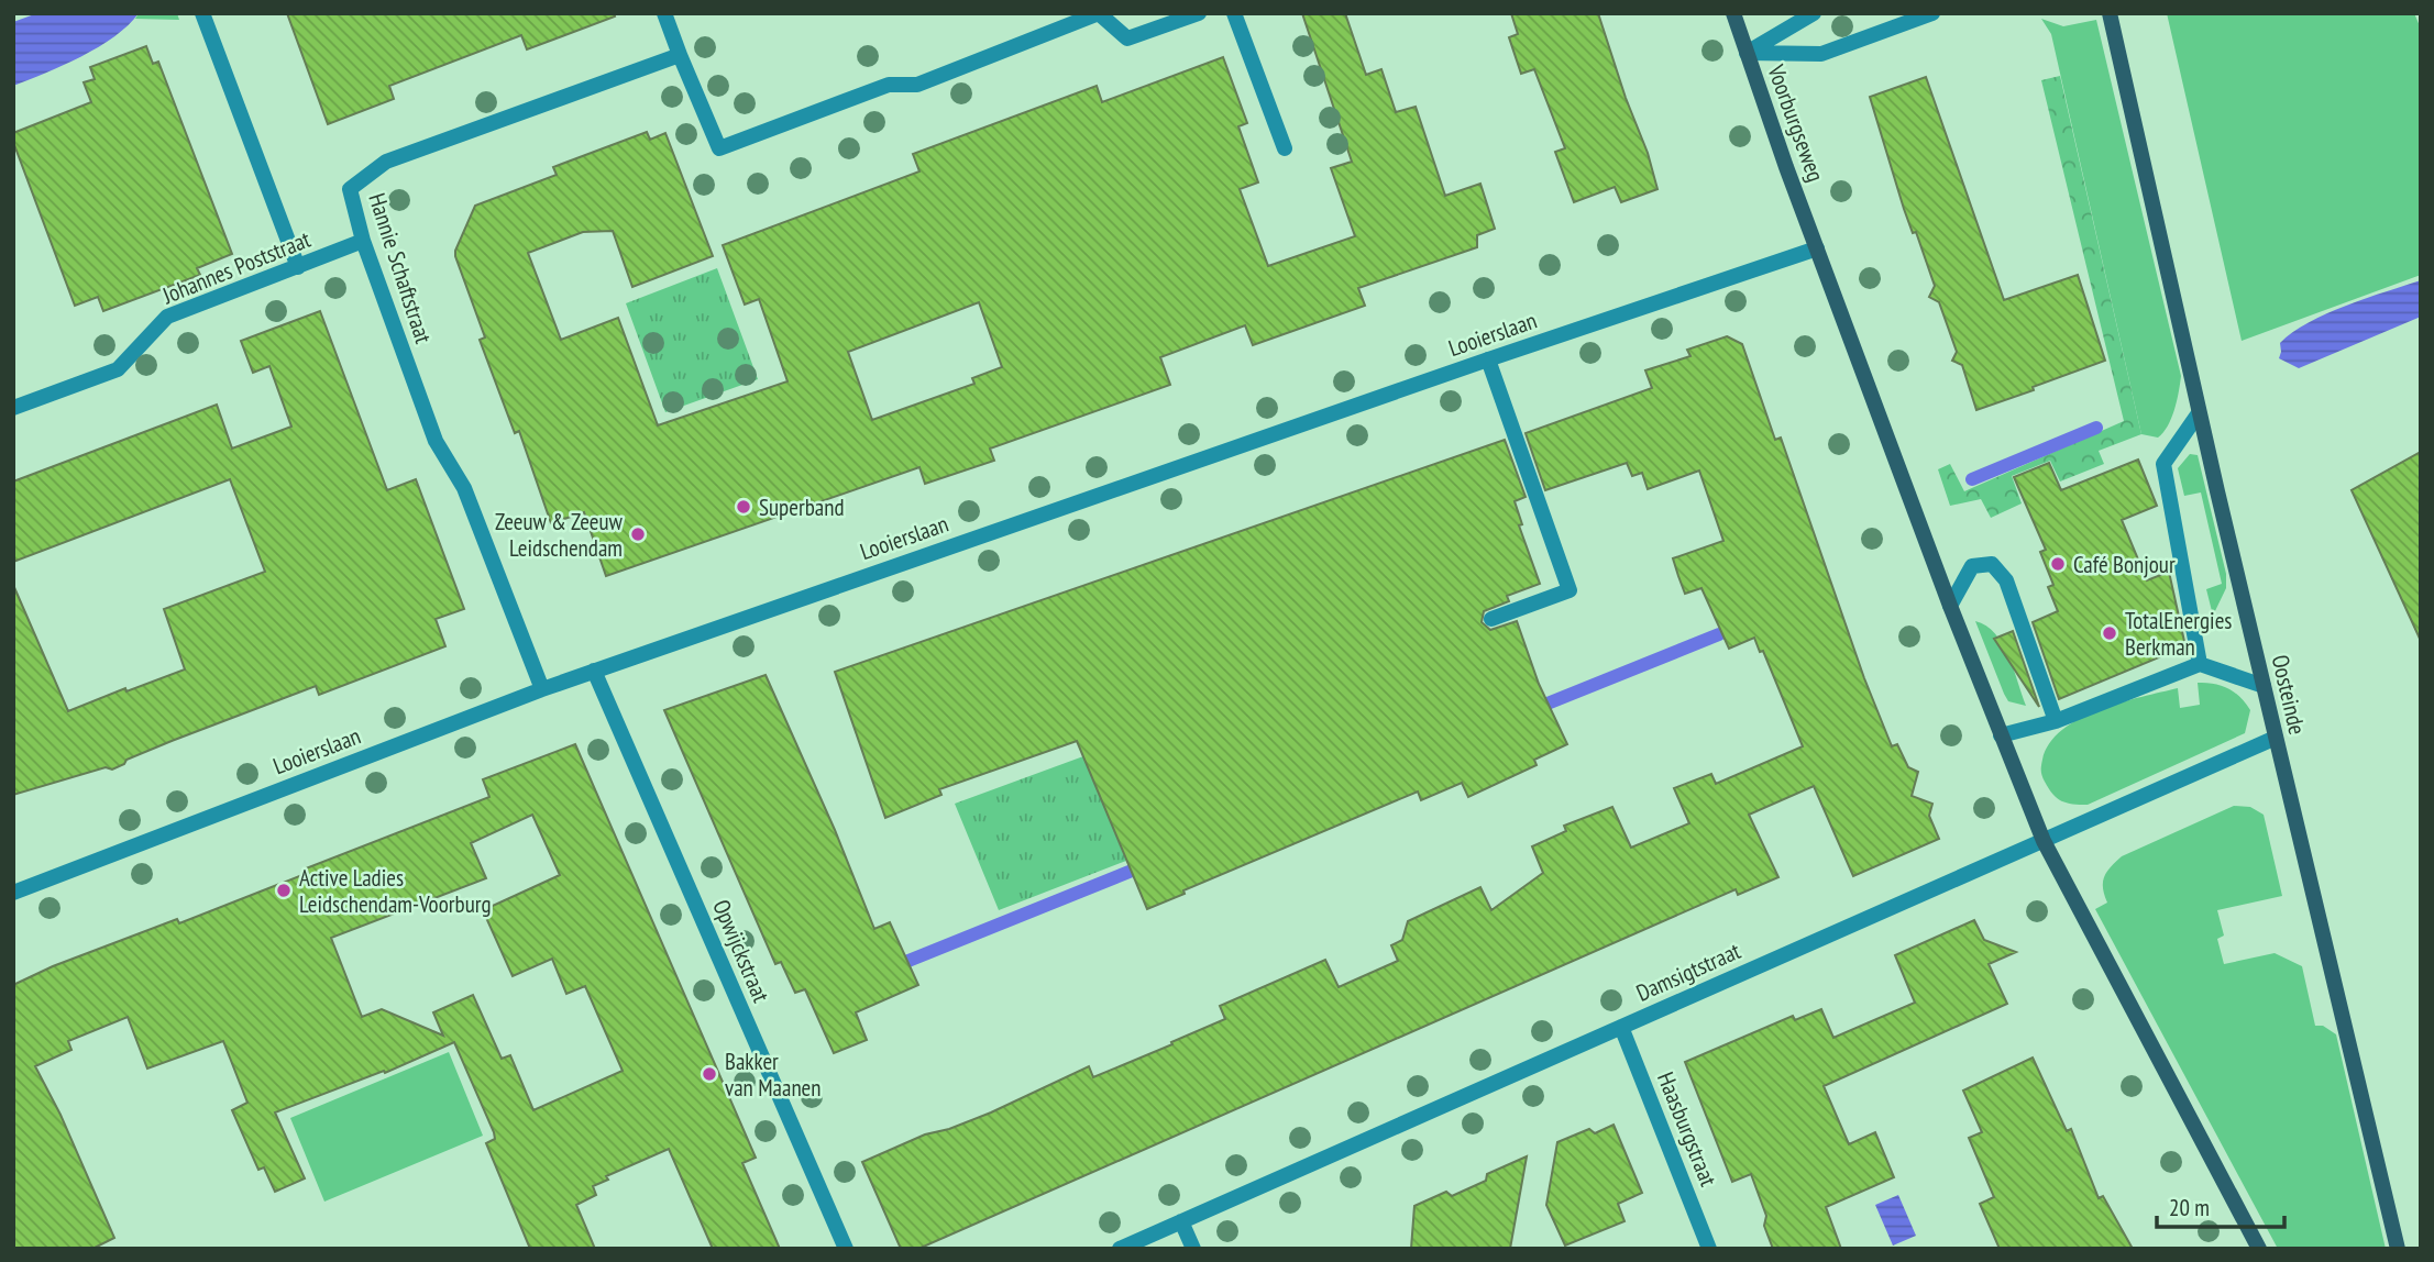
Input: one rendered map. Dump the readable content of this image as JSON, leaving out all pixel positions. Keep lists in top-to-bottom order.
{
  "streets": {
    "street": [
      "Voorburgseweg",
      "Johannes Poststraat",
      "Hannie Schaftstraat",
      "Looierslaan",
      "Oosteinde",
      "Opwijckstraat",
      "Damsigtstraat",
      "Haasburgstraat"
    ]
  },
  "crossings": [
    ["Voorburgseweg", "Looierslaan"],
    ["Johannes Poststraat", "Hannie Schaftstraat"],
    ["Hannie Schaftstraat", "Looierslaan"],
    ["Looierslaan", "Opwijckstraat"],
    ["Oosteinde", "Damsigtstraat"],
    ["Damsigtstraat", "Haasburgstraat"]
  ],
  "places": [
    "Superband",
    "Zeeuw & Zeeuw Leidschendam",
    "Café Bonjour",
    "TotalEnergies Berkman",
    "Active Ladies Leidschendam-Voorburg",
    "Bakker van Maanen"
  ],
  "scale_bar": "20 m"
}
